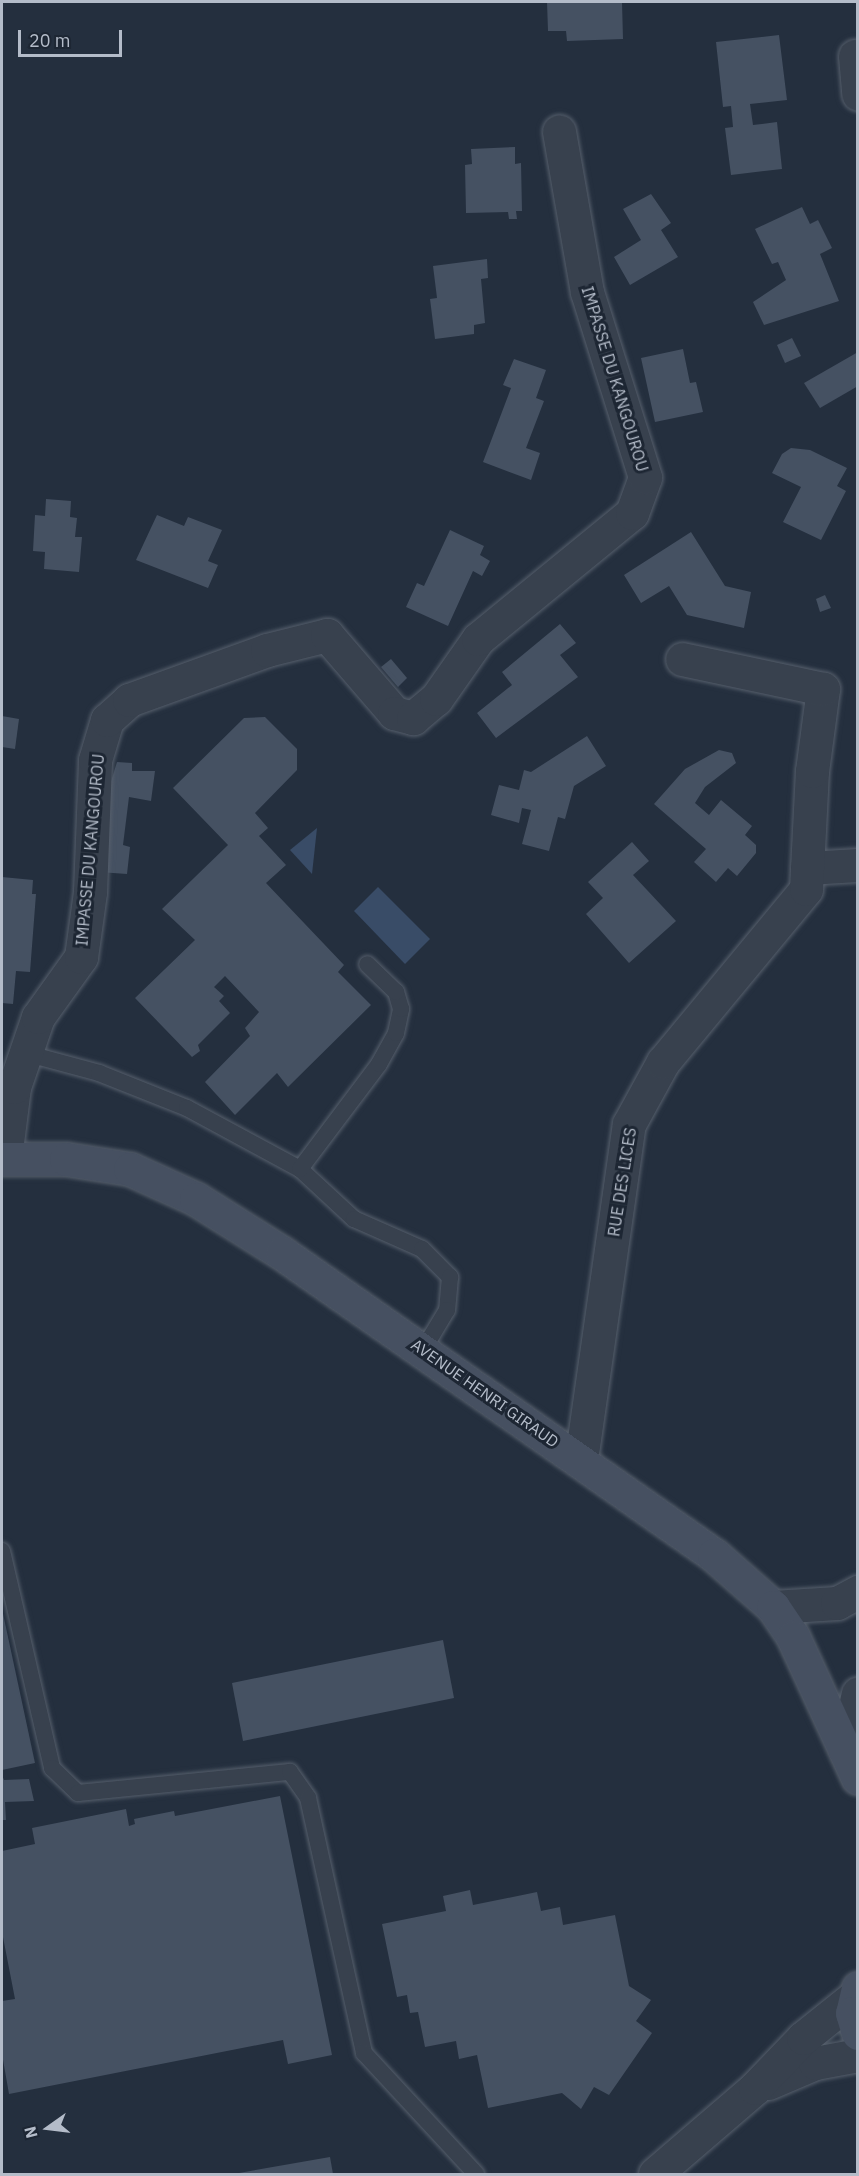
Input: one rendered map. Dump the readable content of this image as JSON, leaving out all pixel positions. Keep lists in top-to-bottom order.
{
  "streets": {
    "street": ["IMPASSE DU KANGOUROU", "RUE DES LICES", "AVENUE HENRI GIRAUD"]
  },
  "crossings": [
    ["IMPASSE DU KANGOUROU", "AVENUE HENRI GIRAUD"],
    ["RUE DES LICES", "AVENUE HENRI GIRAUD"]
  ],
  "scale_bar": "20 m",
  "north": "left"
}
